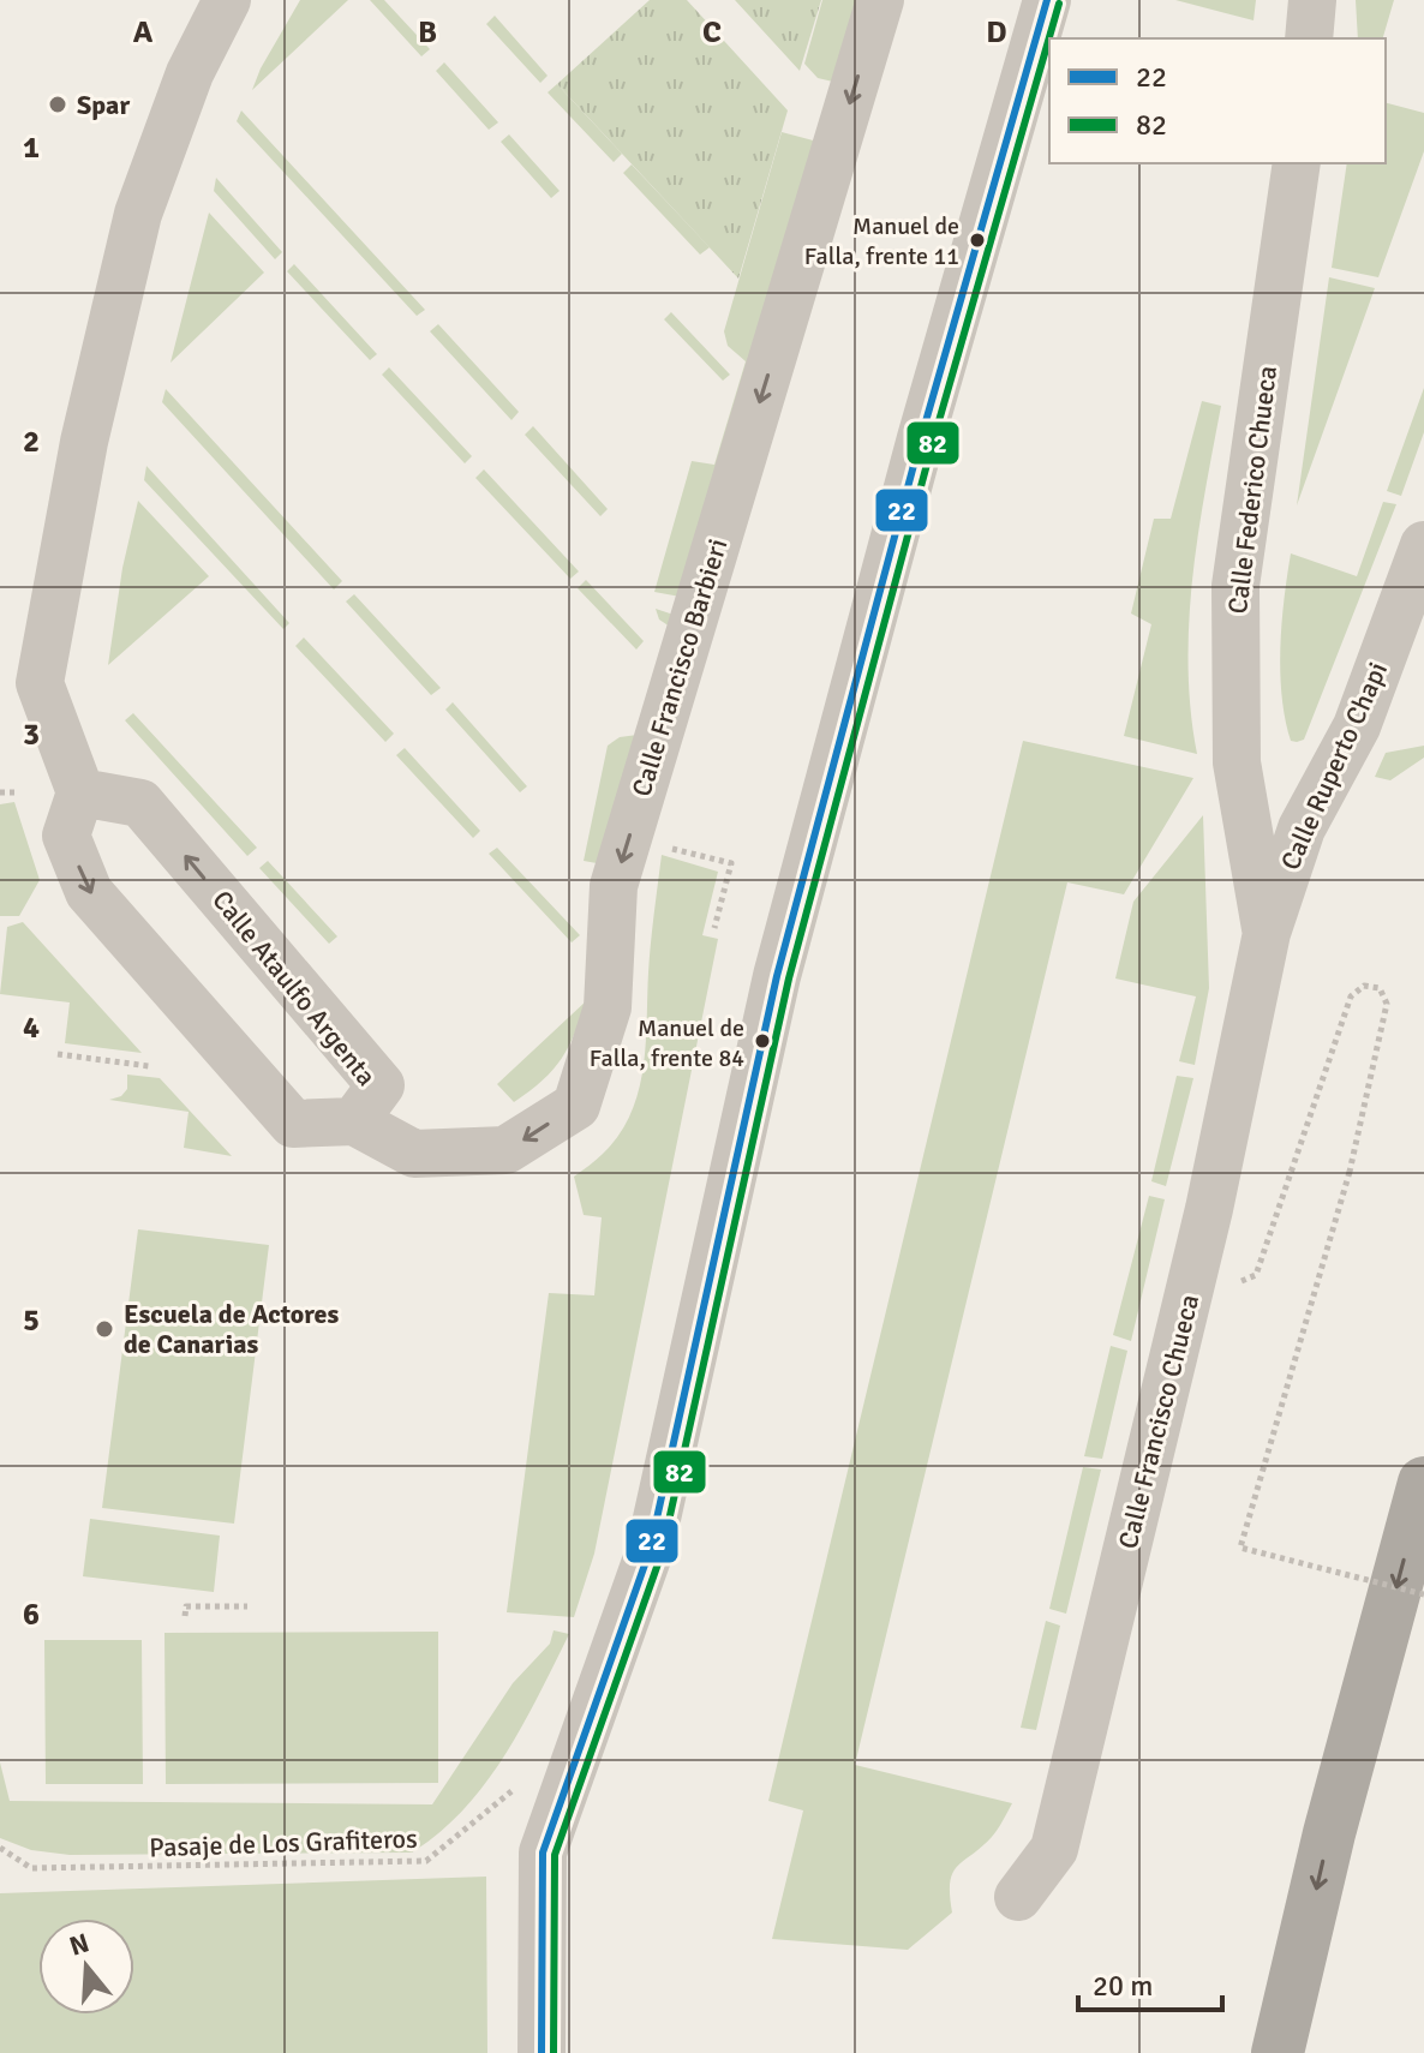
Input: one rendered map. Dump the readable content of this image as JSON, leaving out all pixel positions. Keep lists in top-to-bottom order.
{
  "streets": {
    "street": [
      "Calle Federico Chueca",
      "Calle Francisco Barbieri",
      "Calle Ruperto Chapi",
      "Calle Ataulfo Argenta",
      "Calle Francisco Chueca"
    ],
    "path": ["Pasaje de Los Grafiteros"]
  },
  "crossings": [
    ["Calle Federico Chueca", "Calle Ruperto Chapi"],
    ["Calle Federico Chueca", "Calle Francisco Chueca"],
    ["Calle Francisco Barbieri", "Calle Ataulfo Argenta"],
    ["Calle Ruperto Chapi", "Calle Francisco Chueca"]
  ],
  "places": [
    "Spar",
    "Manuel de Falla, frente 11",
    "Manuel de Falla, frente 84",
    "Escuela de Actores de Canarias"
  ],
  "lines": ["transit line 22", "transit line 82"],
  "legend": ["22", "82"],
  "scale_bar": "20 m",
  "north": "top",
  "grid": {
    "columns": [
      "A",
      "B",
      "C",
      "D"
    ],
    "rows": [
      "1",
      "2",
      "3",
      "4",
      "5",
      "6"
    ]
  }
}
